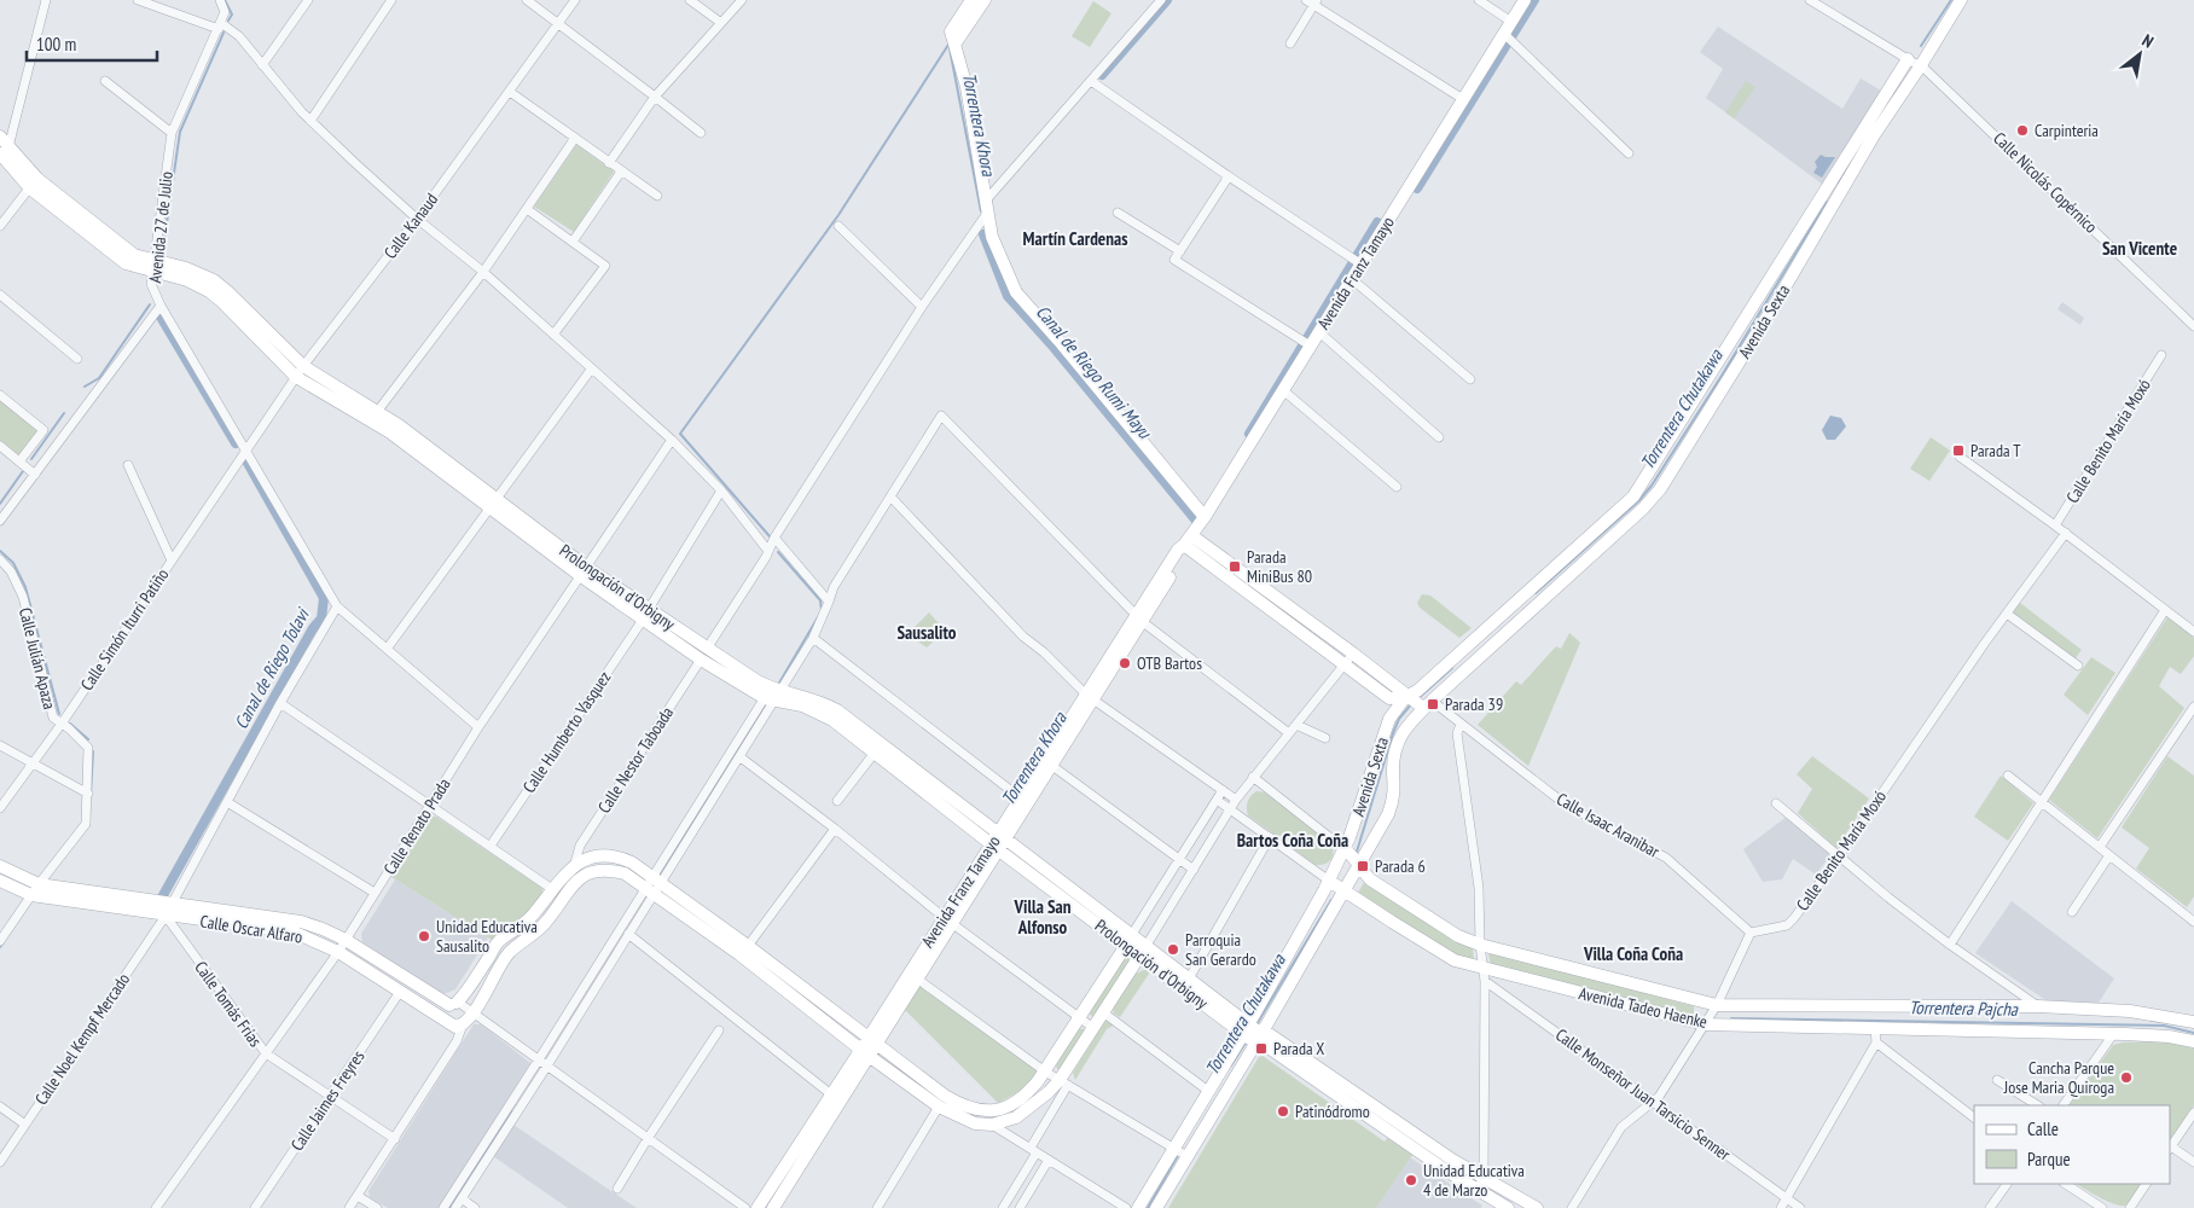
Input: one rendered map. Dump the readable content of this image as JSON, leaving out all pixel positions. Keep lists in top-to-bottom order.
{
  "streets": {
    "main road": [
      "Avenida Franz Tamayo",
      "Avenida Sexta",
      "Prolongación d'Orbigny",
      "Calle Oscar Alfaro",
      "Avenida Tadeo Haenke"
    ],
    "street": [
      "Calle Nicolás Copérnico",
      "Calle Kanaud",
      "Avenida 27 de Julio",
      "Calle Benito María Moxó",
      "Calle Simón Iturri Patiño",
      "Calle Julián Apaza",
      "Calle Humberto Vasquez",
      "Calle Nestor Taboada",
      "Calle Isaac Aranibar",
      "Calle Renato Prada",
      "Calle Tomás Frías",
      "Calle Noel Kempf Mercado",
      "Calle Monseñor Juan Tarsicio Senner",
      "Calle Jaimes Freyres"
    ]
  },
  "crossings": [
    ["Calle Nicolás Copérnico", "Avenida Sexta"],
    ["Calle Kanaud", "Prolongación d'Orbigny"],
    ["Calle Kanaud", "Calle Simón Iturri Patiño"],
    ["Avenida 27 de Julio", "Prolongación d'Orbigny"],
    ["Avenida Franz Tamayo", "Prolongación d'Orbigny"],
    ["Avenida Sexta", "Prolongación d'Orbigny"],
    ["Avenida Sexta", "Calle Isaac Aranibar"],
    ["Avenida Sexta", "Avenida Tadeo Haenke"],
    ["Calle Benito María Moxó", "Calle Isaac Aranibar"],
    ["Prolongación d'Orbigny", "Calle Humberto Vasquez"],
    ["Prolongación d'Orbigny", "Calle Nestor Taboada"],
    ["Prolongación d'Orbigny", "Calle Renato Prada"],
    ["Calle Simón Iturri Patiño", "Calle Julián Apaza"],
    ["Calle Renato Prada", "Calle Oscar Alfaro"],
    ["Calle Renato Prada", "Calle Tomás Frías"],
    ["Calle Oscar Alfaro", "Calle Tomás Frías"],
    ["Calle Oscar Alfaro", "Calle Noel Kempf Mercado"],
    ["Calle Oscar Alfaro", "Calle Jaimes Freyres"],
    ["Calle Tomás Frías", "Calle Noel Kempf Mercado"],
    ["Calle Tomás Frías", "Calle Jaimes Freyres"],
    ["Avenida Tadeo Haenke", "Calle Monseñor Juan Tarsicio Senner"]
  ],
  "districts": [
    "Martín Cardenas",
    "San Vicente",
    "Sausalito",
    "Bartos Coña Coña",
    "Villa San Alfonso",
    "Villa Coña Coña"
  ],
  "water": [
    "Torrentera Khora",
    "Canal de Riego Rumi Mayu",
    "Torrentera Chutakawa",
    "Canal de Riego Tolavi",
    "Torrentera Pajcha"
  ],
  "places": {
    "other": [
      "Carpinteria",
      "OTB Bartos",
      "Unidad Educativa Sausalito",
      "Parroquia San Gerardo",
      "Cancha Parque Jose Maria Quiroga",
      "Patinódromo",
      "Unidad Educativa 4 de Marzo"
    ],
    "transit": [
      "Parada T",
      "Parada MiniBus 80",
      "Parada 39",
      "Parada 6",
      "Parada X"
    ]
  },
  "legend": ["Calle", "Parque"],
  "scale_bar": "100 m",
  "north": "top right"
}
